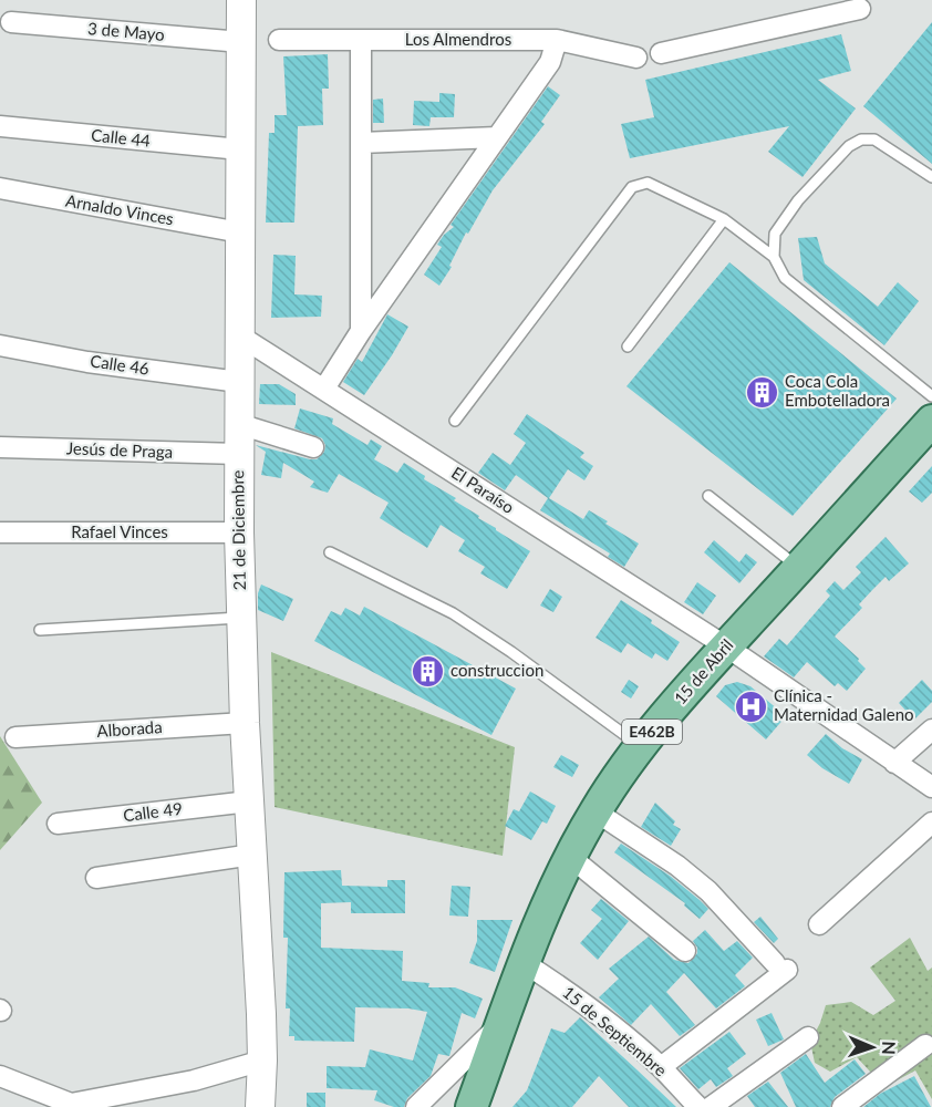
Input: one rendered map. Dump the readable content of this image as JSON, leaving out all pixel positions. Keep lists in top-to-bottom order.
{
  "streets": {
    "main road": ["15 de Abril", "E462B"],
    "street": [
      "3 de Mayo",
      "Los Almendros",
      "Calle 44",
      "Arnaldo Vinces",
      "Calle 46",
      "Jesús de Praga",
      "El Paraíso",
      "21 de Diciembre",
      "Rafael Vinces",
      "Alborada",
      "Calle 49",
      "15 de Septiembre"
    ]
  },
  "crossings": [
    ["3 de Mayo", "21 de Diciembre"],
    ["Calle 44", "21 de Diciembre"],
    ["Arnaldo Vinces", "21 de Diciembre"],
    ["Calle 46", "21 de Diciembre"],
    ["Jesús de Praga", "21 de Diciembre"],
    ["El Paraíso", "21 de Diciembre"],
    ["El Paraíso", "15 de Abril"],
    ["21 de Diciembre", "Rafael Vinces"],
    ["21 de Diciembre", "Alborada"],
    ["21 de Diciembre", "Calle 49"],
    ["15 de Abril", "15 de Septiembre"]
  ],
  "places": {
    "building": ["Coca Cola Embotelladora", "construccion"],
    "hospital": ["Clínica - Maternidad Galeno"]
  },
  "north": "right"
}
